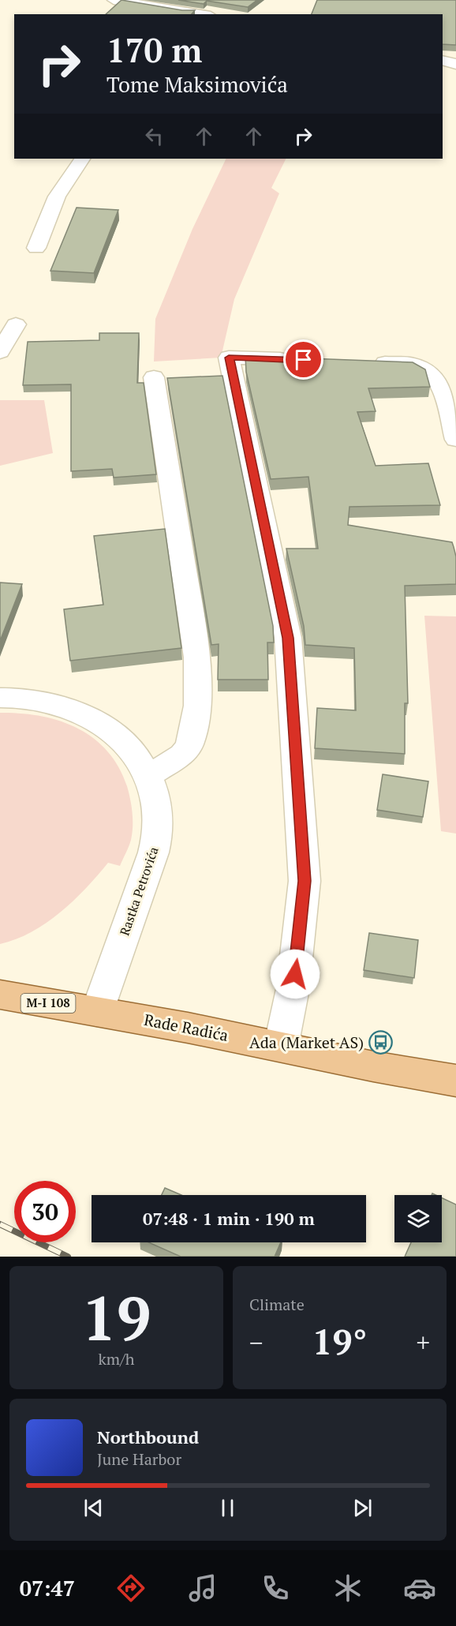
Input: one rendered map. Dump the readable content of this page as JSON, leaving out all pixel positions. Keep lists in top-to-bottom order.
{
  "streets": {
    "main road": ["M-I 108", "Rade Radića"],
    "street": ["Rastka Petrovića"]
  },
  "crossings": [
    ["Rastka Petrovića", "Rade Radića"]
  ],
  "places": {
    "bus stop": ["Ada (Market AS)"]
  },
  "page": {
    "turn": ["170 m", "Tome Maksimovića"],
    "limit": "30",
    "trip": "07:48 · 1 min · 190 m",
    "tile": [
      ["19", "km/h"],
      "Climate"
    ],
    "heat": ["−", "19°", "+"],
    "song": ["Northbound", "June Harbor"],
    "tabs": "07:47"
  }
}
